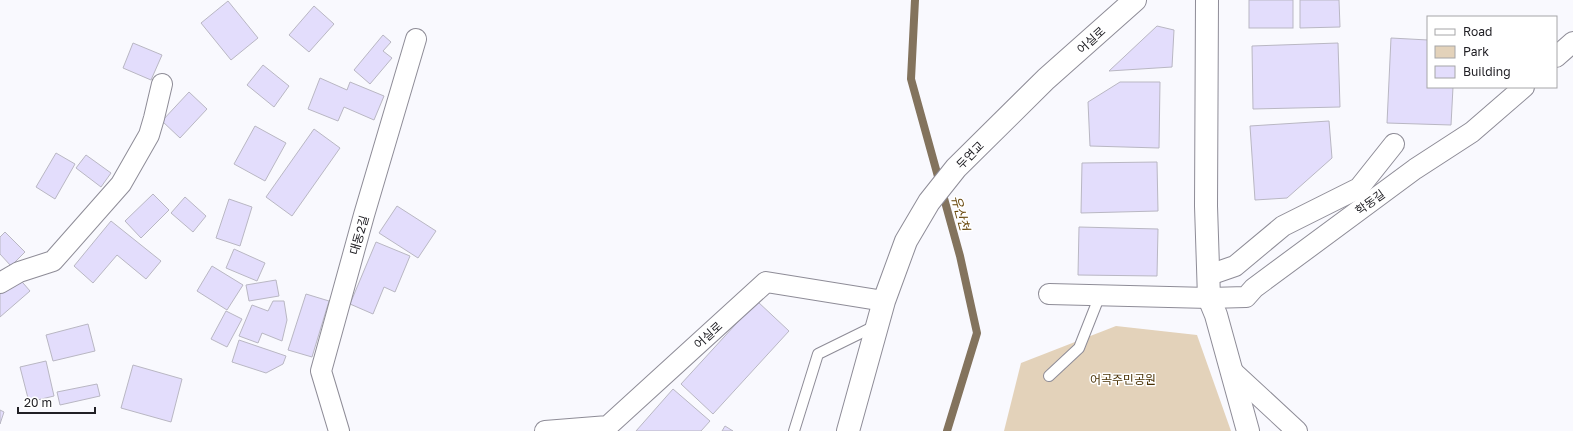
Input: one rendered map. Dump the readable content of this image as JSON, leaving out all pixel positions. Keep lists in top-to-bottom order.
{
  "streets": {
    "main road": ["어실로", "두연교"],
    "street": ["학동길", "대동2길"]
  },
  "crossings": [
    ["어실로", "두연교"]
  ],
  "water": ["유산천"],
  "parks": ["어곡주민공원"],
  "legend": ["Road", "Park", "Building"],
  "scale_bar": "20 m"
}
